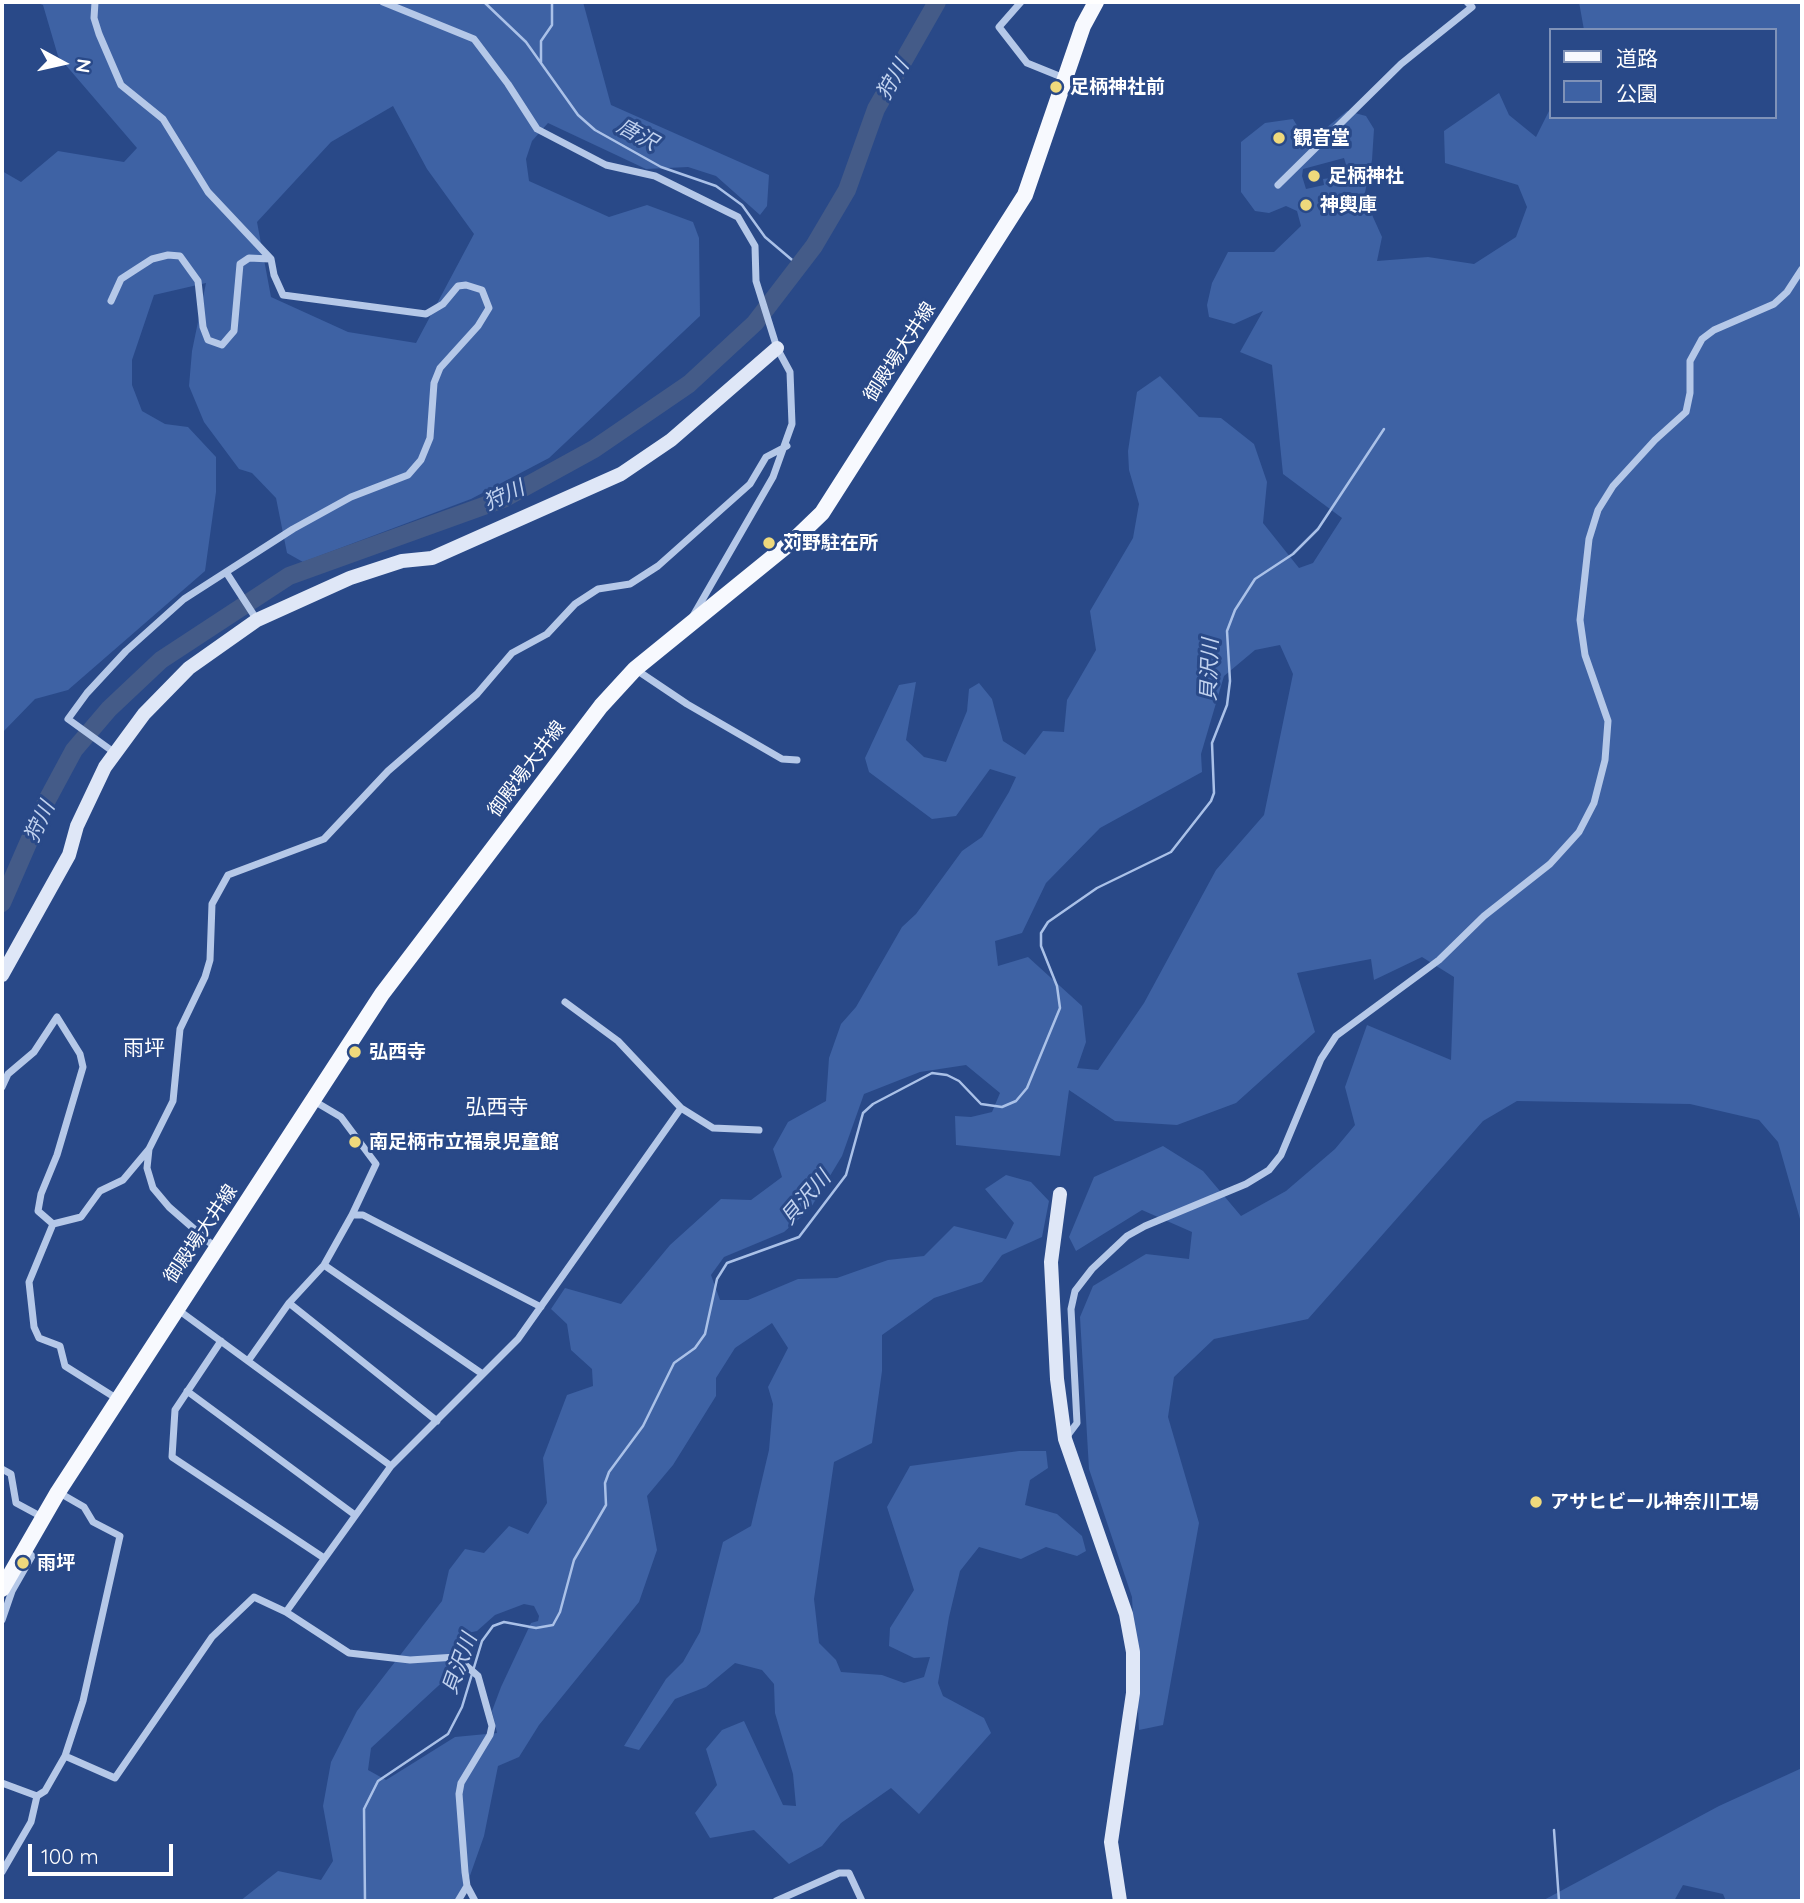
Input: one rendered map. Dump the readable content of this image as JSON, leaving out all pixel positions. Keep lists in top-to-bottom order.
{
  "streets": {
    "main road": ["御殿場大井線"]
  },
  "districts": ["雨坪", "弘西寺"],
  "water": ["狩川", "唐沢", "貝沢川"],
  "places": [
    "足柄神社前",
    "観音堂",
    "足柄神社",
    "神輿庫",
    "苅野駐在所",
    "弘西寺",
    "南足柄市立福泉児童館",
    "アサヒビール神奈川工場",
    "雨坪"
  ],
  "legend": ["道路", "公園"],
  "scale_bar": "100 m",
  "north": "right"
}
